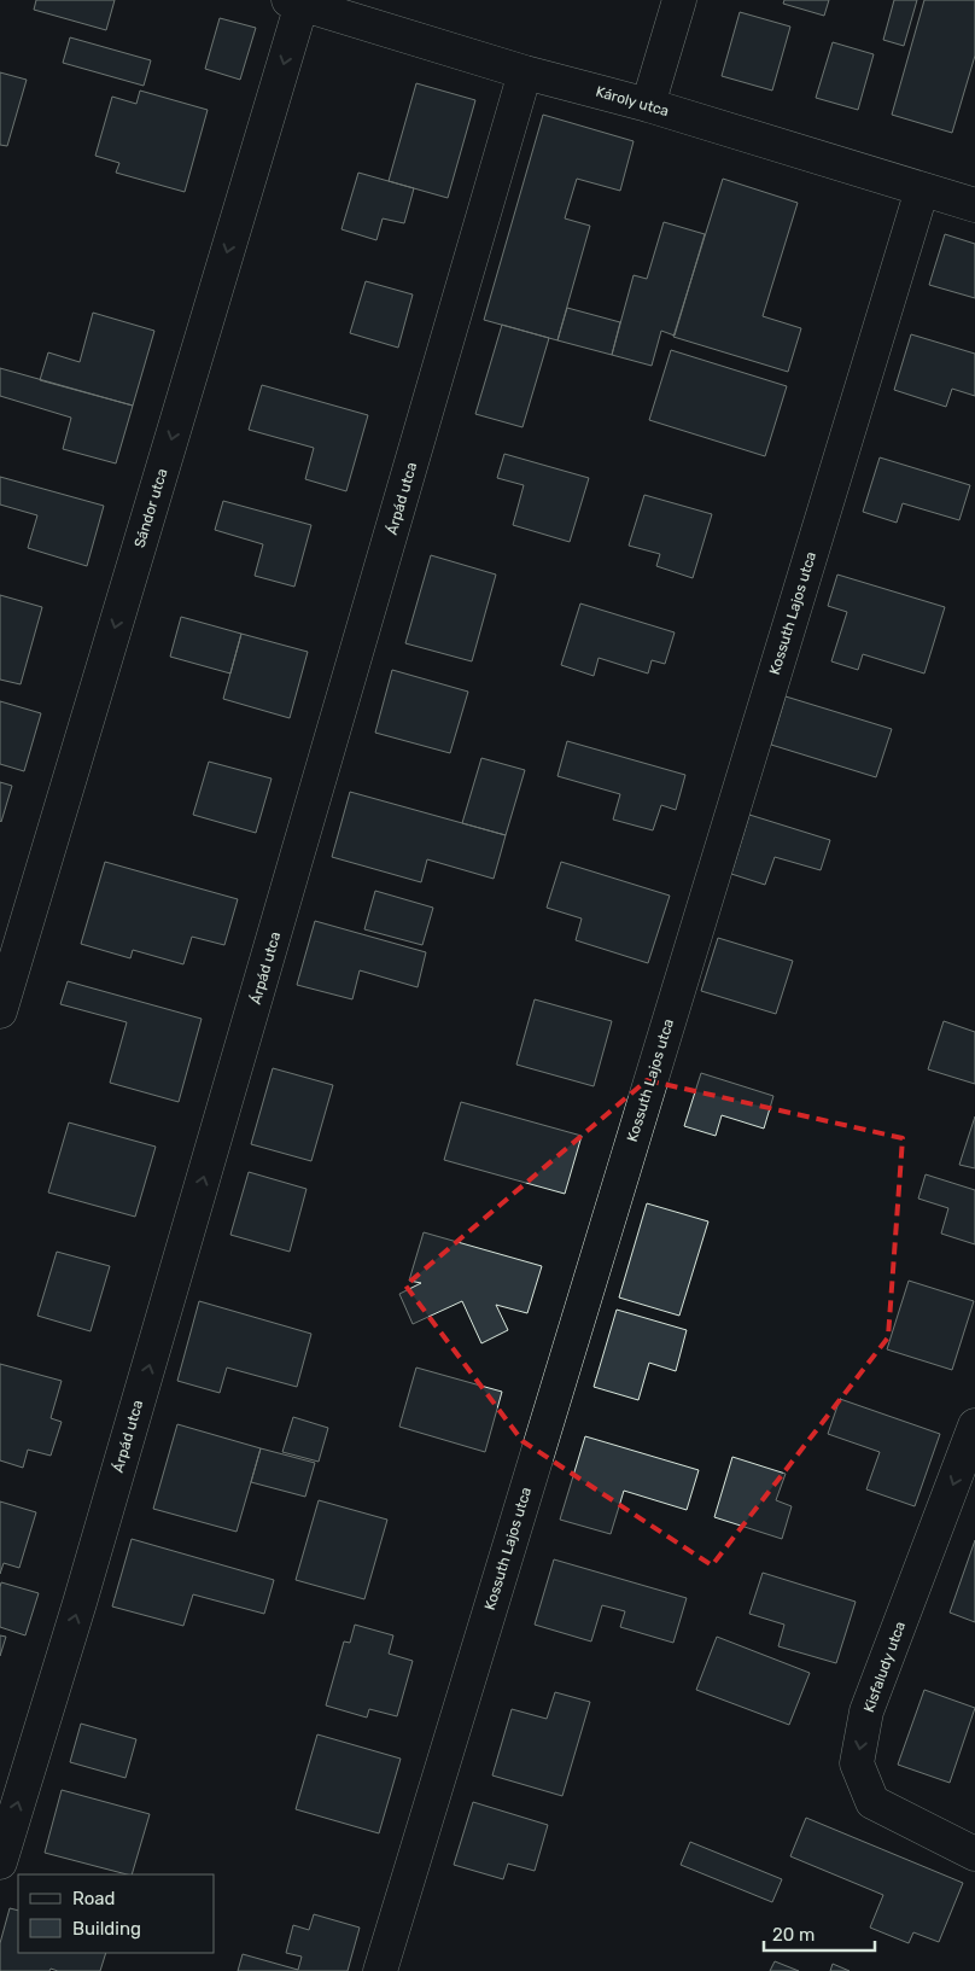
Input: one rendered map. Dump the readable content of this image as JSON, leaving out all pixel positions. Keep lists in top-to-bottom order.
{
  "streets": {
    "street": [
      "Károly utca",
      "Árpád utca",
      "Sándor utca",
      "Kossuth Lajos utca",
      "Kisfaludy utca"
    ]
  },
  "crossings": [
    ["Károly utca", "Árpád utca"],
    ["Károly utca", "Sándor utca"],
    ["Károly utca", "Kossuth Lajos utca"]
  ],
  "one_way": ["Árpád utca", "Sándor utca", "Kisfaludy utca"],
  "legend": ["Road", "Building"],
  "scale_bar": "20 m"
}
